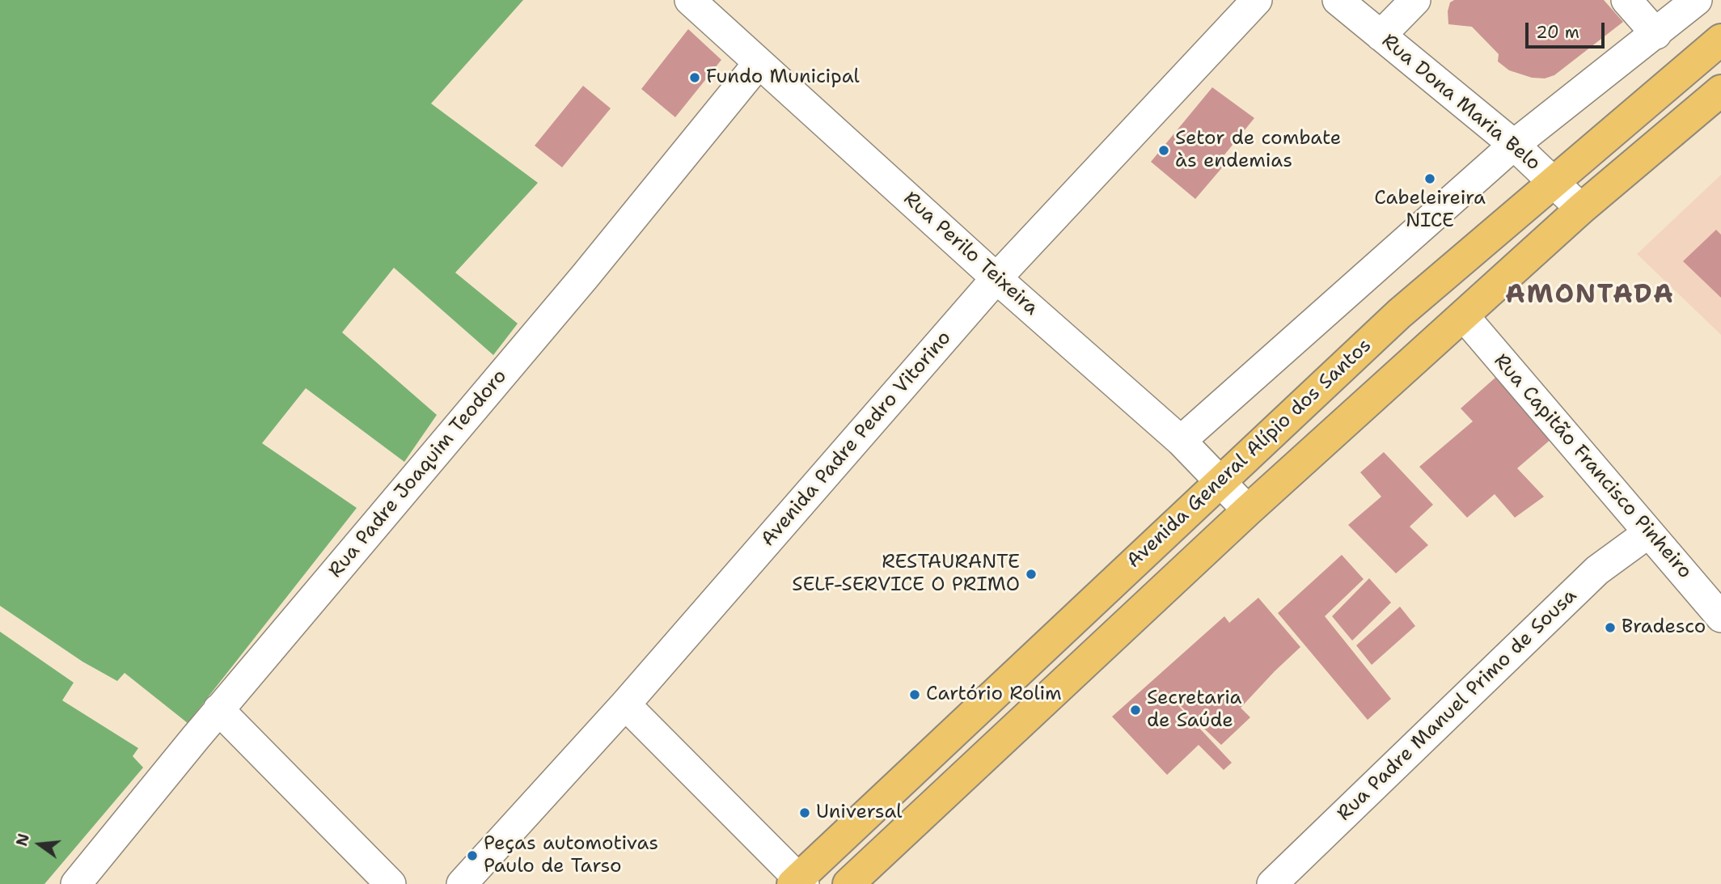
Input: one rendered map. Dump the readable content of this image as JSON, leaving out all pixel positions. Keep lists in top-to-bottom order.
{
  "streets": {
    "main road": ["Avenida General Alípio dos Santos"],
    "street": [
      "Rua Dona Maria Belo",
      "Rua Perilo Teixeira",
      "Avenida Padre Pedro Vitorino",
      "Rua Capitão Francisco Pinheiro",
      "Rua Padre Joaquim Teodoro",
      "Rua Padre Manuel Primo de Sousa"
    ]
  },
  "crossings": [
    ["Rua Dona Maria Belo", "Avenida General Alípio dos Santos"],
    ["Rua Perilo Teixeira", "Avenida Padre Pedro Vitorino"],
    ["Rua Perilo Teixeira", "Avenida General Alípio dos Santos"],
    ["Rua Perilo Teixeira", "Rua Padre Joaquim Teodoro"],
    ["Avenida General Alípio dos Santos", "Rua Capitão Francisco Pinheiro"],
    ["Rua Capitão Francisco Pinheiro", "Rua Padre Manuel Primo de Sousa"]
  ],
  "districts": ["AMONTADA"],
  "places": [
    "Fundo Municipal",
    "Setor de combate às endemias",
    "Cabeleireira NICE",
    "RESTAURANTE SELF-SERVICE O PRIMO",
    "Bradesco",
    "Cartório Rolim",
    "Secretaria de Saúde",
    "Universal",
    "Peças automotivas Paulo de Tarso"
  ],
  "scale_bar": "20 m",
  "north": "left"
}
